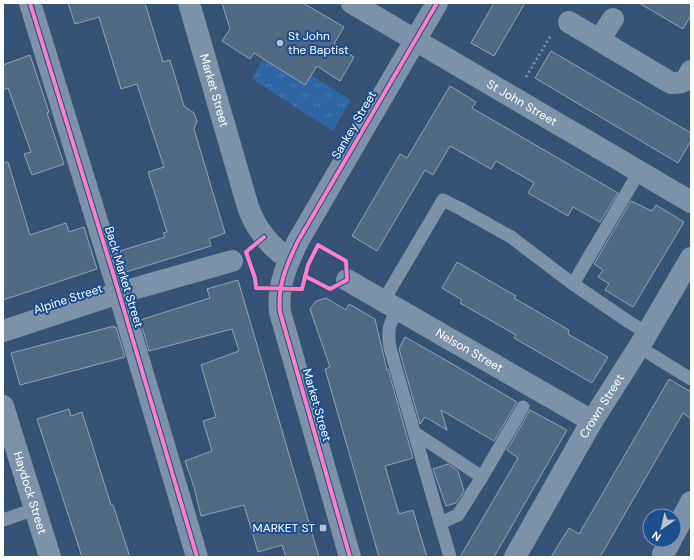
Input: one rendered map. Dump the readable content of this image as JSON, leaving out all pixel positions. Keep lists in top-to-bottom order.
{
  "streets": {
    "street": [
      "Market Street",
      "St John Street",
      "Sankey Street",
      "Back Market Street",
      "Alpine Street",
      "Nelson Street",
      "Crown Street",
      "Haydock Street"
    ]
  },
  "crossings": [
    ["Market Street", "Sankey Street"],
    ["St John Street", "Sankey Street"],
    ["Back Market Street", "Alpine Street"],
    ["Nelson Street", "Crown Street"]
  ],
  "places": {
    "other": ["St John the Baptist"],
    "transit": ["MARKET ST"]
  },
  "north": "bottom left"
}
